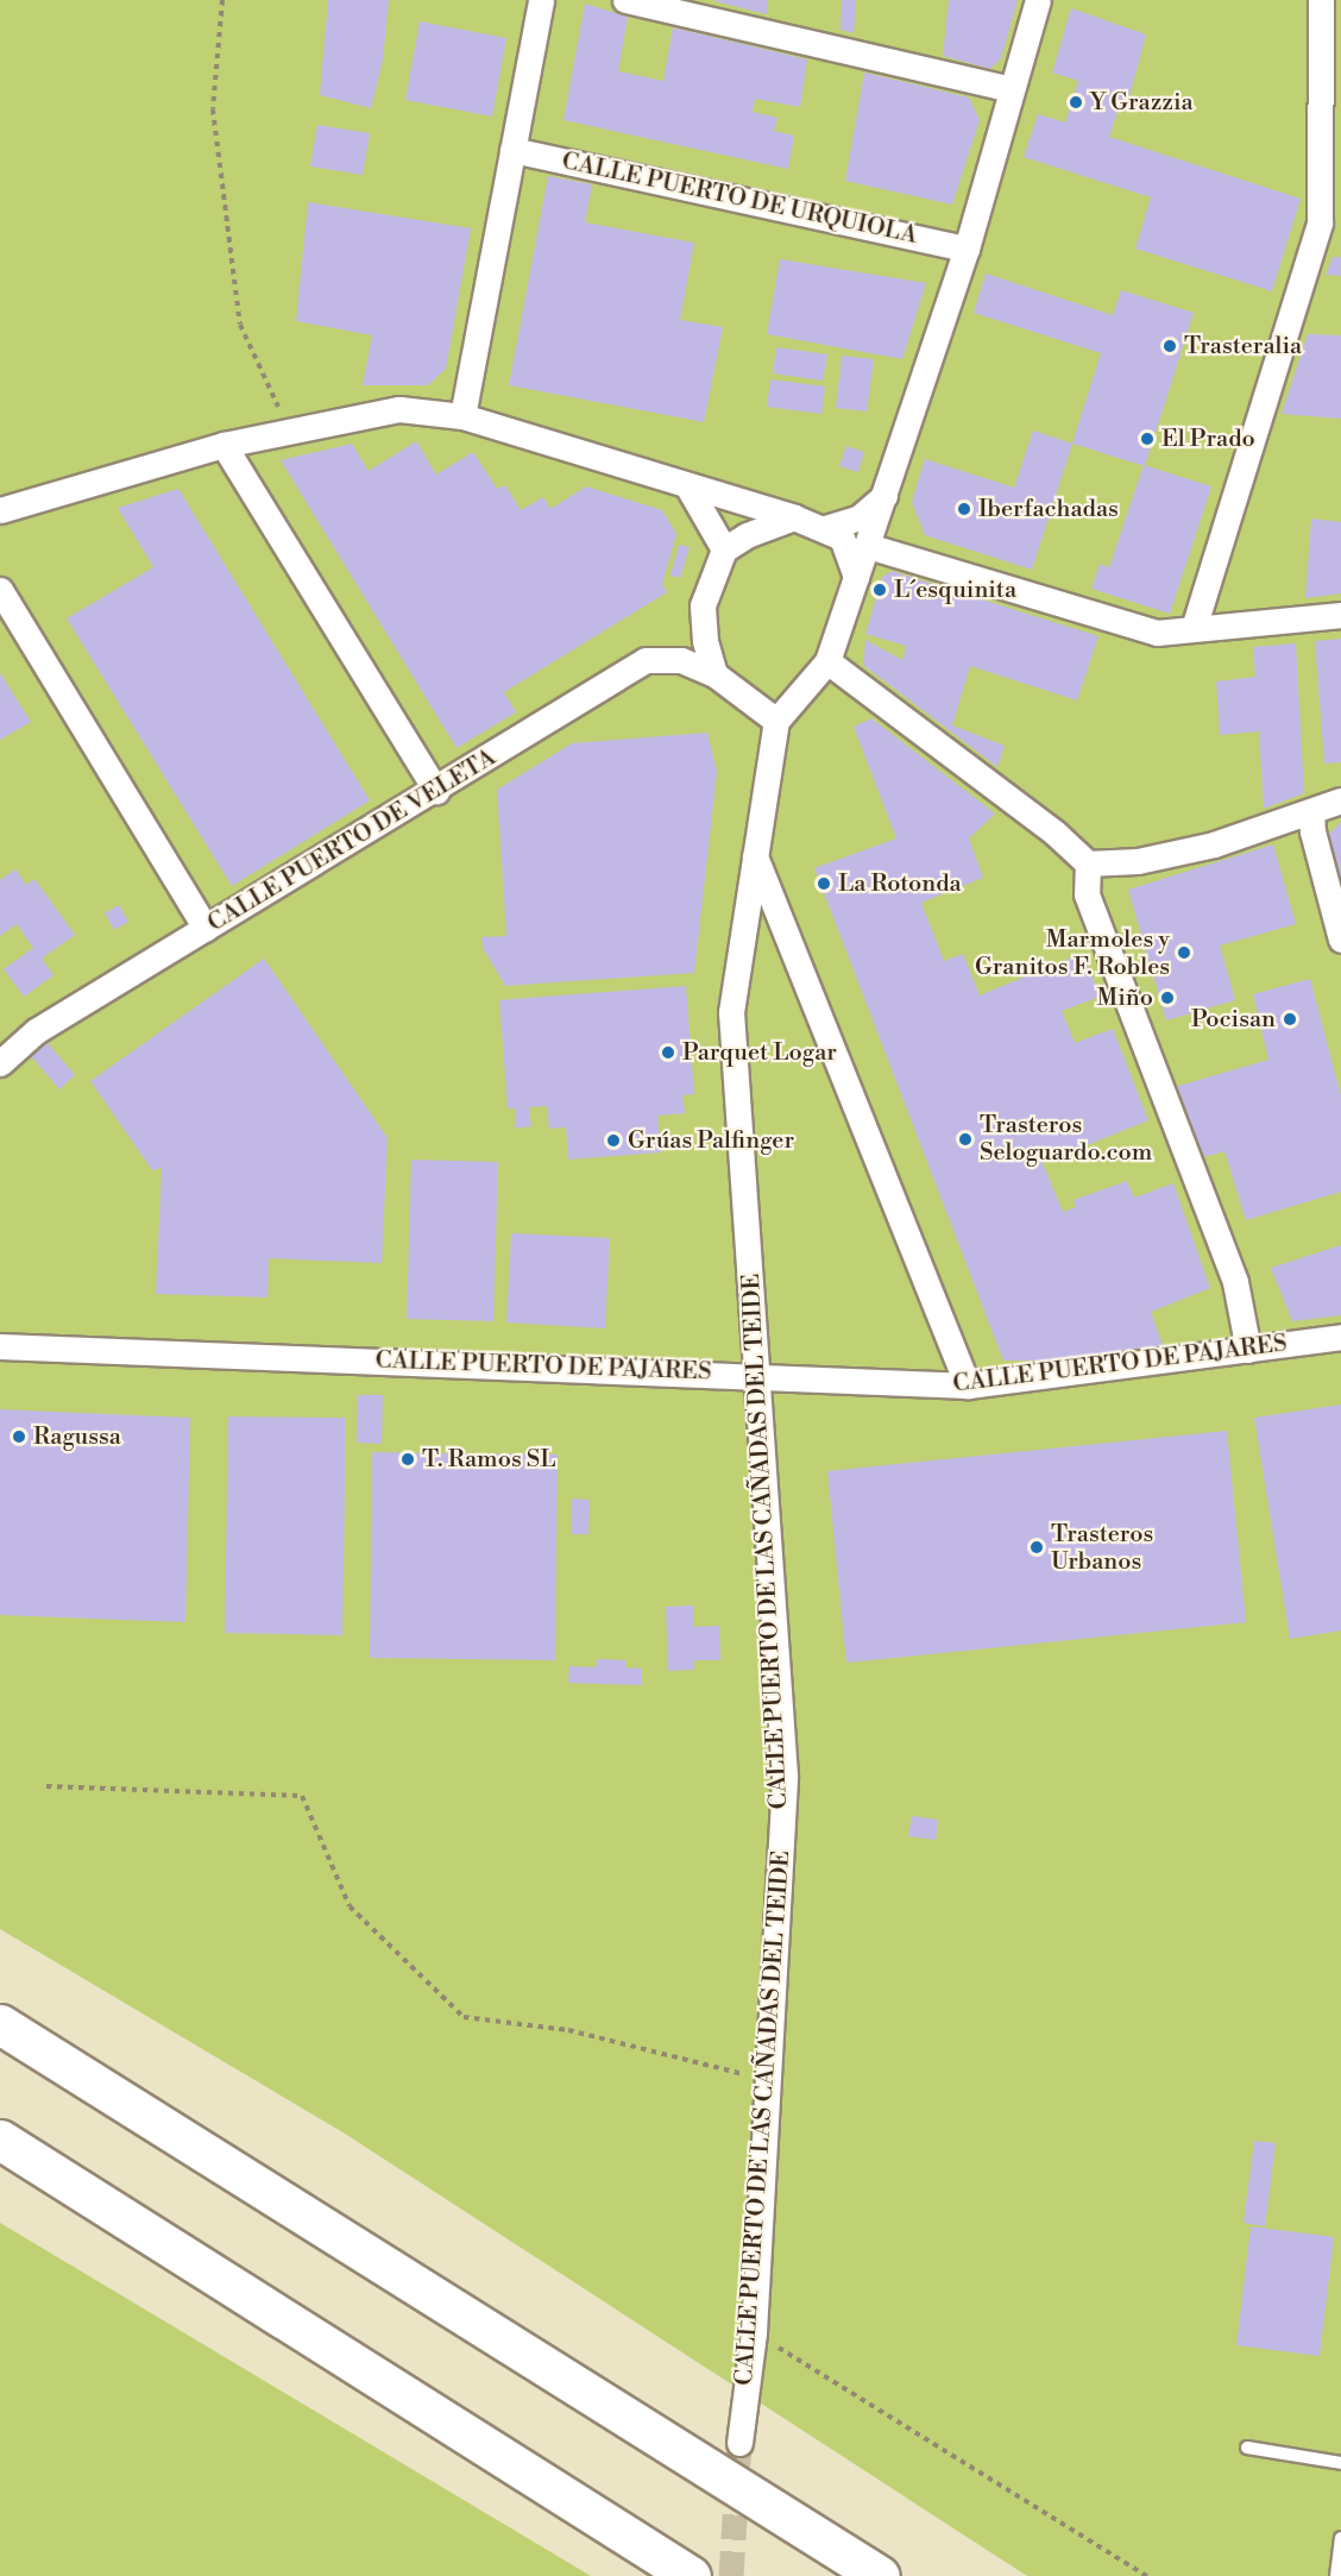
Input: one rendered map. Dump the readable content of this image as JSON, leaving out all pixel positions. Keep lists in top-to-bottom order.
{
  "streets": {
    "street": [
      "CALLE PUERTO DE URQUIOLA",
      "CALLE PUERTO DE VELETA",
      "CALLE PUERTO DE PAJARES",
      "CALLE PUERTO DE LAS CAÑADAS DEL TEIDE"
    ]
  },
  "crossings": [
    ["CALLE PUERTO DE VELETA", "CALLE PUERTO DE LAS CAÑADAS DEL TEIDE"],
    ["CALLE PUERTO DE PAJARES", "CALLE PUERTO DE LAS CAÑADAS DEL TEIDE"]
  ],
  "places": [
    "Y Grazzia",
    "Trasteralia",
    "El Prado",
    "Iberfachadas",
    "L´esquinita",
    "La Rotonda",
    "Marmoles y Granitos F. Robles",
    "Miño",
    "Pocisan",
    "Parquet Logar",
    "Trasteros Seloguardo.com",
    "Grúas Palfinger",
    "Ragussa",
    "T. Ramos SL",
    "Trasteros Urbanos"
  ]
}
